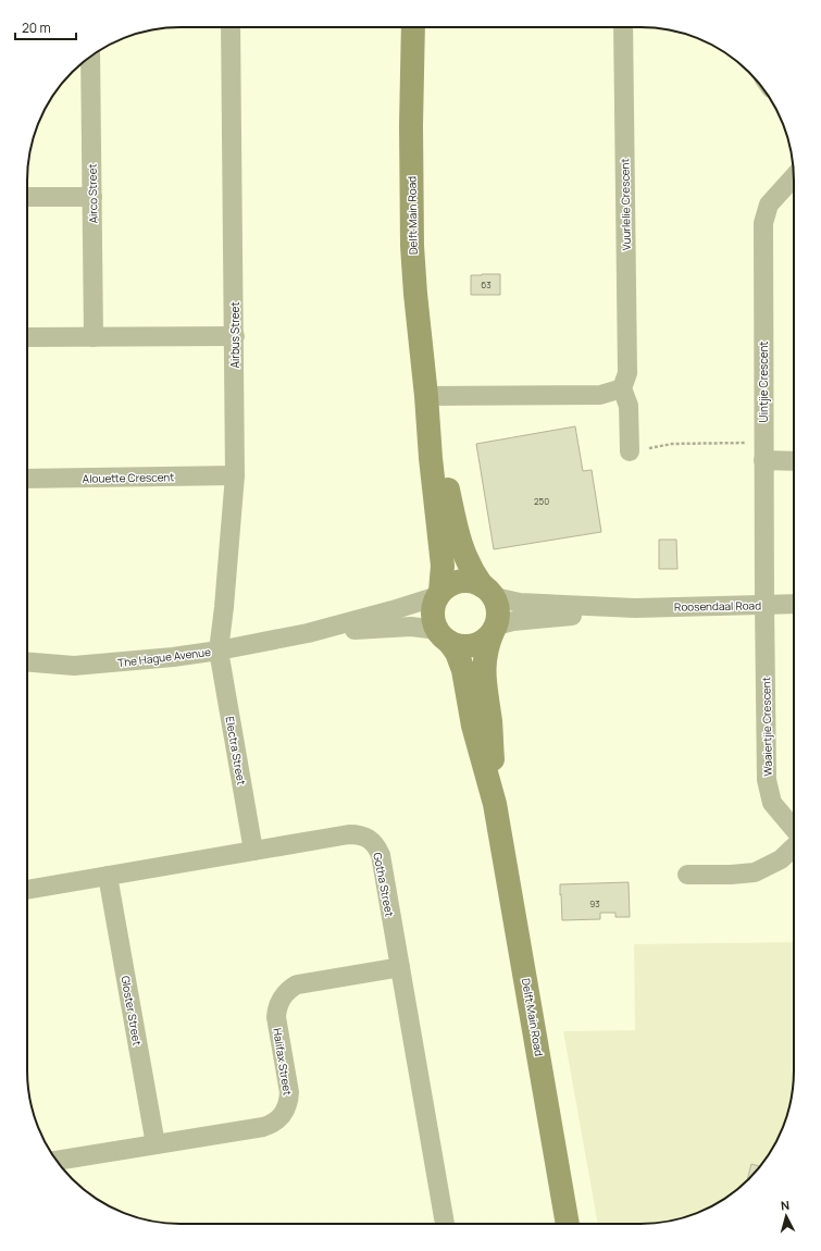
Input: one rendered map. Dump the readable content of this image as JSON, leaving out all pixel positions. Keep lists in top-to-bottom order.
{
  "streets": {
    "street": [
      "Airco Street",
      "Vuurlelie Crescent",
      "Delft Main Road",
      "Airbus Street",
      "Uintjie Crescent",
      "Alouette Crescent",
      "Roosendaal Road",
      "The Hague Avenue",
      "Waaiertjie Crescent",
      "Electra Street",
      "Gotha Street",
      "Gloster Street",
      "Halifax Street"
    ]
  },
  "crossings": [
    ["Delft Main Road", "Roosendaal Road"],
    ["Delft Main Road", "The Hague Avenue"],
    ["Airbus Street", "Alouette Crescent"],
    ["Airbus Street", "The Hague Avenue"],
    ["Airbus Street", "Electra Street"],
    ["Uintjie Crescent", "Roosendaal Road"],
    ["Uintjie Crescent", "Waaiertjie Crescent"],
    ["Roosendaal Road", "The Hague Avenue"],
    ["Roosendaal Road", "Waaiertjie Crescent"],
    ["The Hague Avenue", "Electra Street"],
    ["Electra Street", "Gotha Street"],
    ["Gotha Street", "Gloster Street"],
    ["Gotha Street", "Halifax Street"],
    ["Gloster Street", "Halifax Street"]
  ],
  "house_numbers": ["63", "250", "93"],
  "scale_bar": "20 m",
  "north": "top"
}
